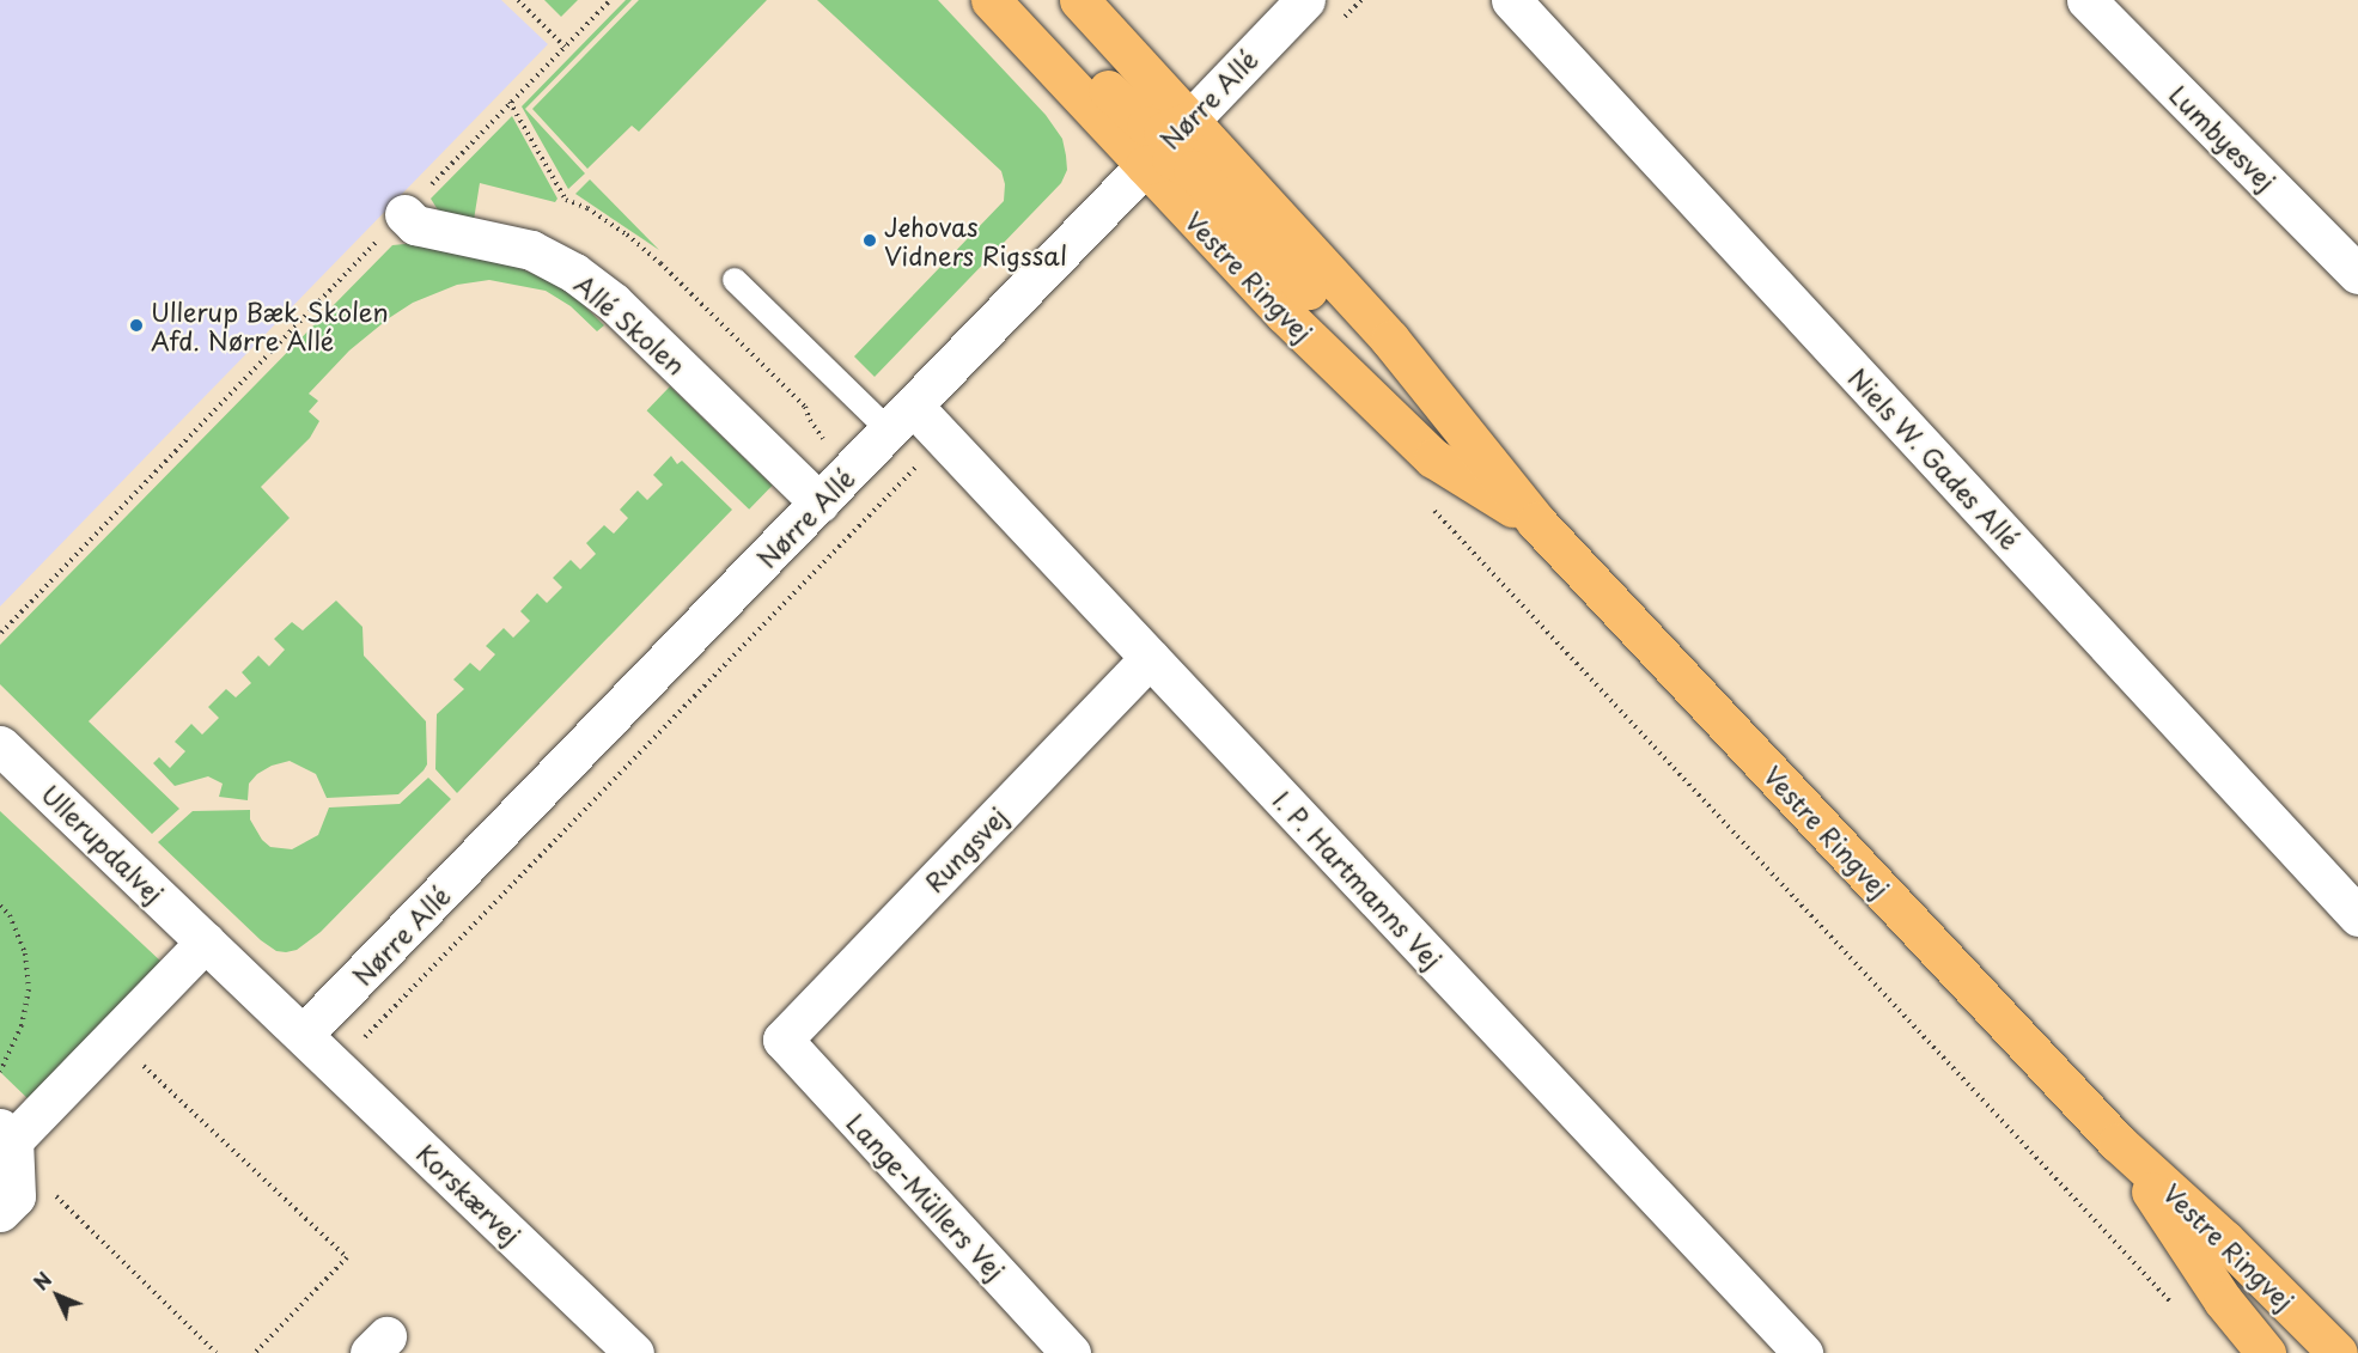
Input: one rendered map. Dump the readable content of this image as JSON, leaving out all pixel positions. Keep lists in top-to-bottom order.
{
  "streets": {
    "main road": ["Vestre Ringvej"],
    "street": [
      "Nørre Allé",
      "Lumbyesvej",
      "Allé Skolen",
      "Niels W. Gades Allé",
      "Ullerupdalvej",
      "Rungsvej",
      "I. P. Hartmanns Vej",
      "Korskærvej",
      "Lange-Müllers Vej"
    ]
  },
  "crossings": [
    ["Nørre Allé", "Vestre Ringvej"],
    ["Nørre Allé", "Allé Skolen"],
    ["Nørre Allé", "Ullerupdalvej"],
    ["Nørre Allé", "I. P. Hartmanns Vej"],
    ["Nørre Allé", "Korskærvej"],
    ["Ullerupdalvej", "Korskærvej"],
    ["Rungsvej", "I. P. Hartmanns Vej"],
    ["Rungsvej", "Lange-Müllers Vej"]
  ],
  "places": ["Jehovas Vidners Rigssal", "Ullerup Bæk Skolen Afd. Nørre Allé"],
  "north": "top left"
}
